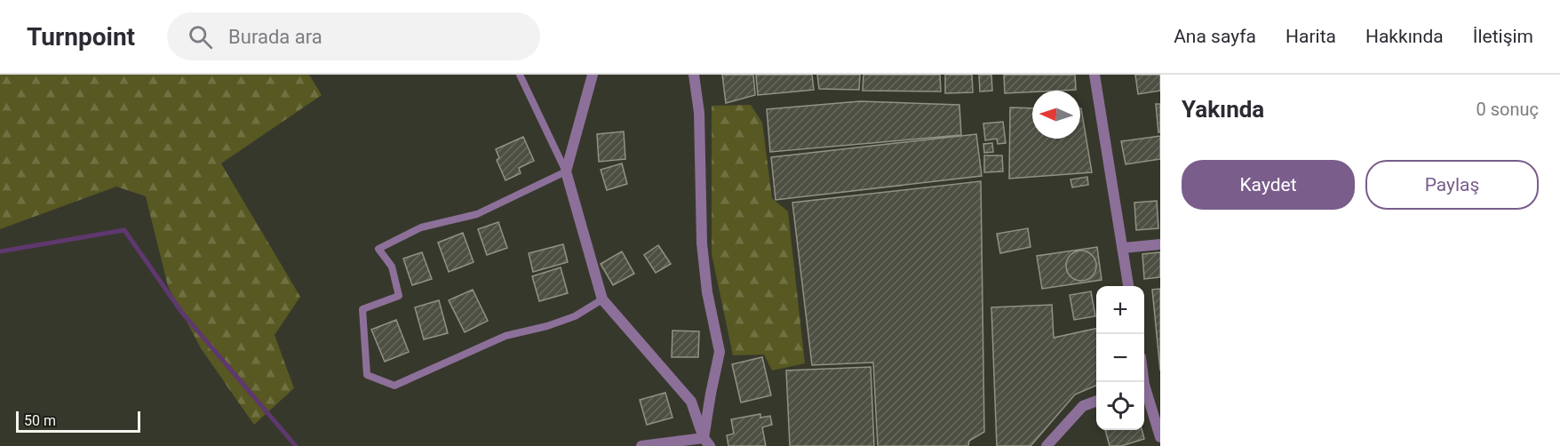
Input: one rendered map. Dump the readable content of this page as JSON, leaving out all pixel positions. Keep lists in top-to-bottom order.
{
  "scale_bar": "50 m",
  "north": "left",
  "page": {
    "header": "Turnpoint",
    "search": "Burada ara",
    "nav": [
      "Ana sayfa",
      "Harita",
      "Hakkında",
      "İletişim"
    ],
    "heading": ["Yakında", "0 sonuç"],
    "buttons": ["Kaydet", "Paylaş"],
    "map_buttons": ["+", "−"],
    "scale": "50 m"
  }
}
